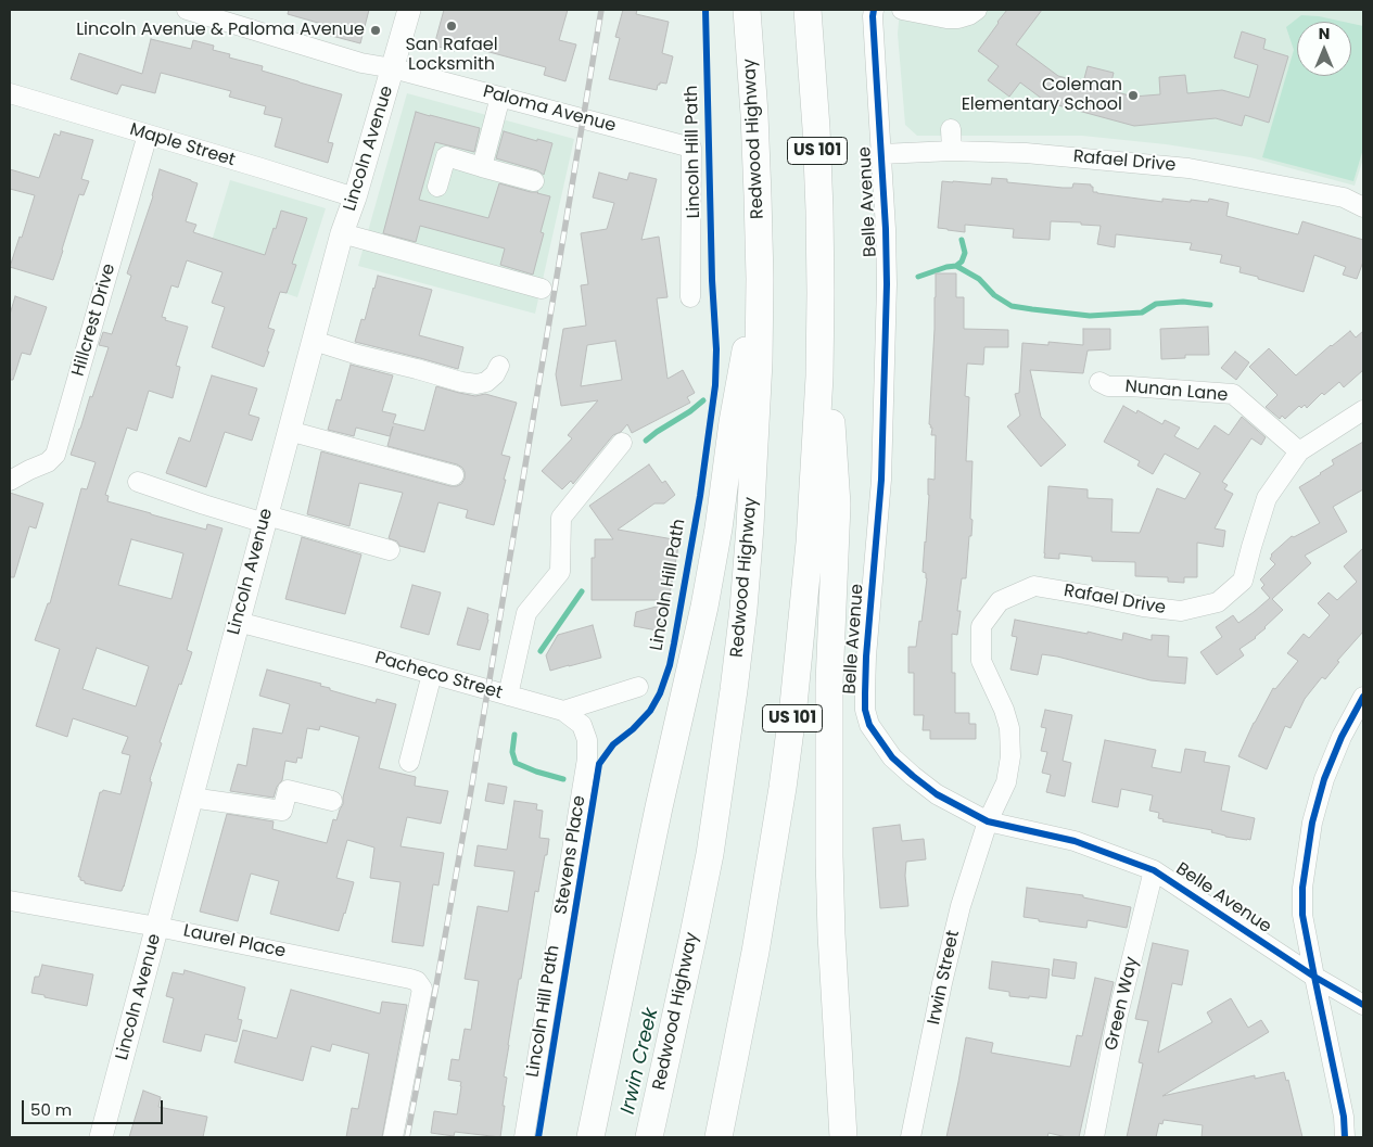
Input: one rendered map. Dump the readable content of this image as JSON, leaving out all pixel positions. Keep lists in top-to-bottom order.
{
  "streets": {
    "highway": ["Redwood Highway", "US 101"],
    "main road": ["Lincoln Avenue"],
    "street": [
      "Paloma Avenue",
      "Maple Street",
      "Rafael Drive",
      "Belle Avenue",
      "Hillcrest Drive",
      "Nunan Lane",
      "Pacheco Street",
      "Stevens Place",
      "Laurel Place",
      "Irwin Street",
      "Green Way"
    ],
    "cycle path": ["Lincoln Hill Path"]
  },
  "crossings": [
    ["Paloma Avenue", "Lincoln Avenue"],
    ["Maple Street", "Lincoln Avenue"],
    ["Maple Street", "Hillcrest Drive"],
    ["Lincoln Avenue", "Pacheco Street"],
    ["Lincoln Avenue", "Laurel Place"],
    ["Rafael Drive", "Belle Avenue"],
    ["Rafael Drive", "Nunan Lane"],
    ["Rafael Drive", "Irwin Street"],
    ["Belle Avenue", "Irwin Street"],
    ["Belle Avenue", "Green Way"],
    ["Pacheco Street", "Stevens Place"]
  ],
  "water": ["Irwin Creek"],
  "places": ["San Rafael Locksmith", "Lincoln Avenue & Paloma Avenue", "Coleman Elementary School"],
  "scale_bar": "50 m",
  "north": "top"
}
